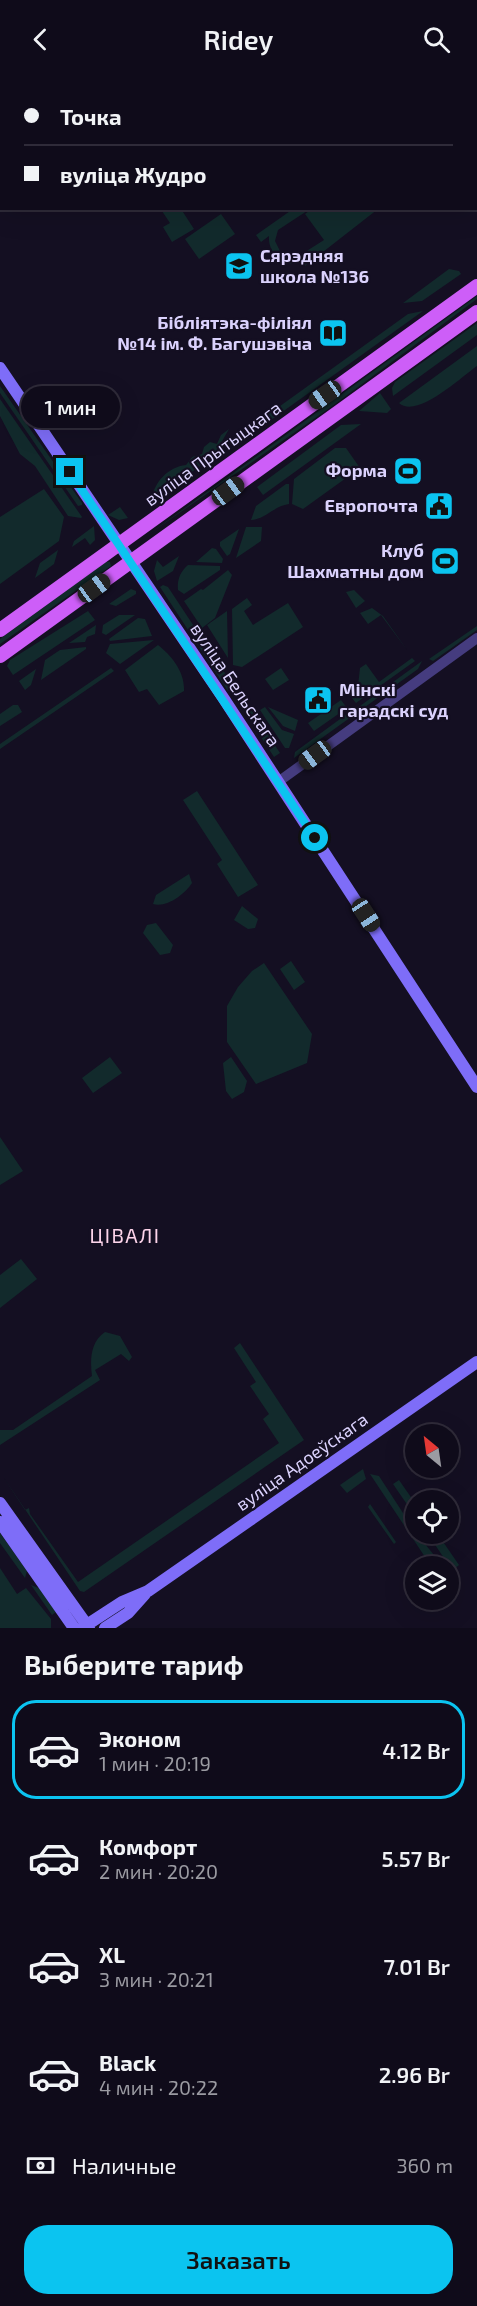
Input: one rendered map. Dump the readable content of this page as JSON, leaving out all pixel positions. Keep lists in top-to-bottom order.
{
  "streets": {
    "main road": ["вуліца Прытыцкага", "вуліца Бельскага", "вуліца Адоеўскага"]
  },
  "crossings": [
    ["вуліца Прытыцкага", "вуліца Бельскага"]
  ],
  "districts": ["ЦІВАЛІ"],
  "places": {
    "school or university": ["Сярэдняя школа №136"],
    "library": ["Бібліятэка-філіял №14 ім. Ф. Багушэвіча"],
    "sports": ["Форма", "Клуб Шахматны дом"],
    "public building": ["Европочта", "Мінскі гарадскі суд"]
  },
  "north": "top left",
  "page": {
    "header": "Ridey",
    "banner": ["Точка", "вуліца Жудро"],
    "bubble": "1 мин",
    "heading": "Выберите тариф",
    "list": [
      {
        "name": "Эконом",
        "note": "1 мин · 20:19",
        "value": "4.12 Br"
      },
      {
        "name": "Комфорт",
        "note": "2 мин · 20:20",
        "value": "5.57 Br"
      },
      {
        "name": "XL",
        "note": "3 мин · 20:21",
        "value": "7.01 Br"
      },
      {
        "name": "Black",
        "note": "4 мин · 20:22",
        "value": "2.96 Br"
      }
    ],
    "pay": ["Наличные", "360 m"],
    "buttons": "Заказать"
  }
}
